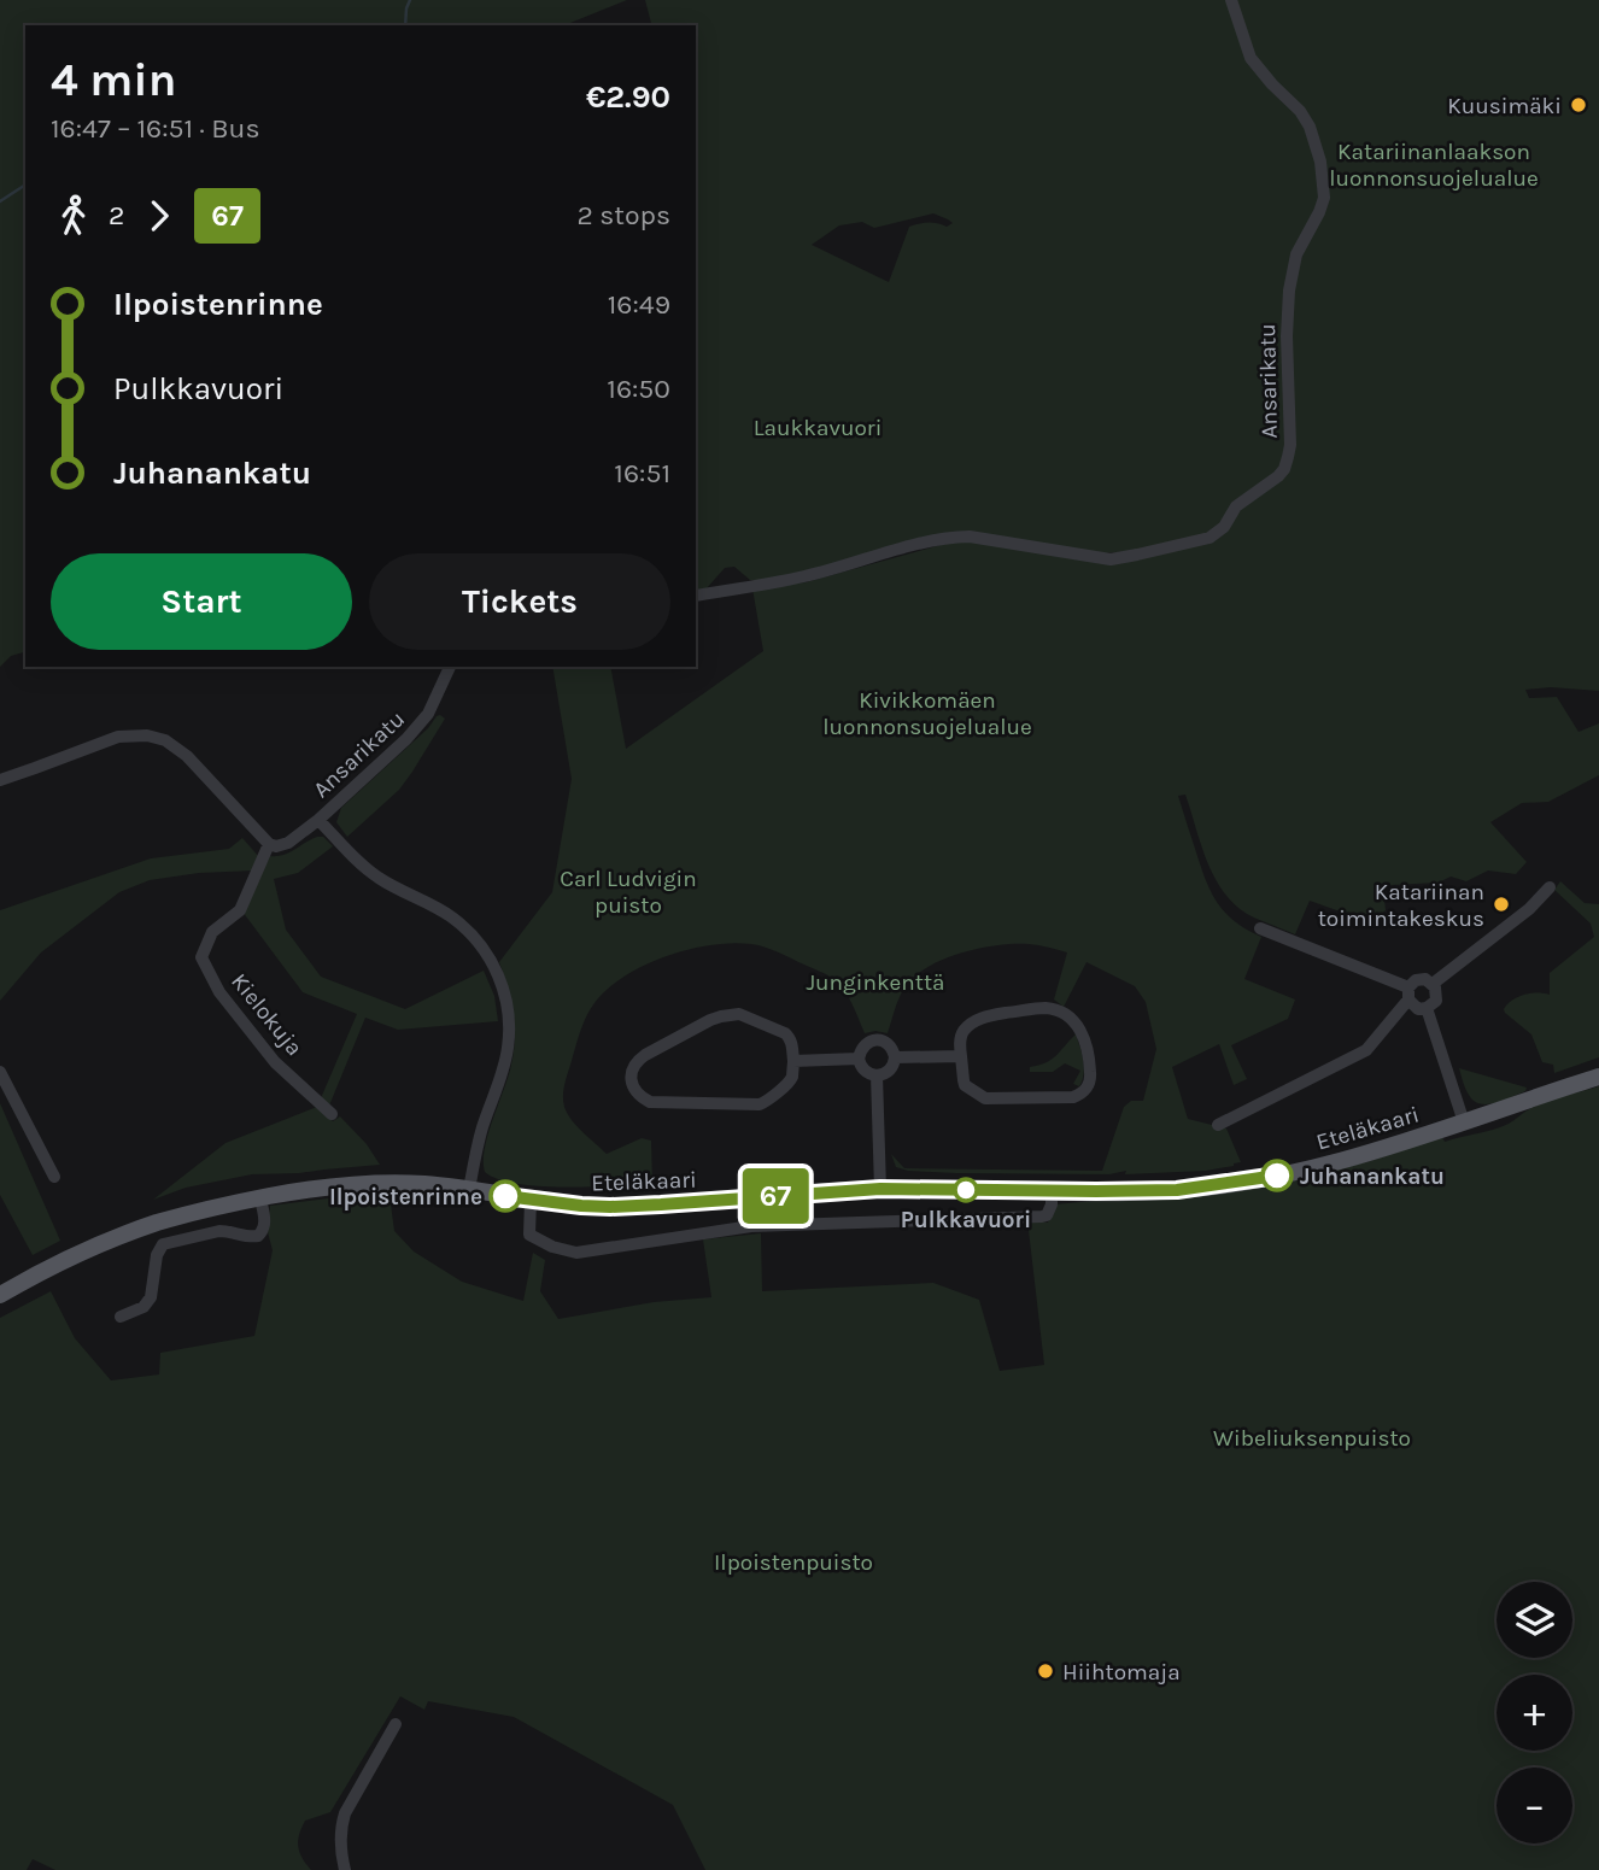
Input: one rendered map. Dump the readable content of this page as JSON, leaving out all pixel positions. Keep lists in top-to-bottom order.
{
  "streets": {
    "main road": ["Eteläkaari"],
    "street": ["Ansarikatu", "Kielokuja"]
  },
  "crossings": [
    ["Ansarikatu", "Kielokuja"]
  ],
  "parks": [
    "Katariinanlaakson luonnonsuojelualue",
    "Laukkavuori",
    "Kivikkomäen luonnonsuojelualue",
    "Carl Ludvigin puisto",
    "Junginkenttä",
    "Wibeliuksenpuisto",
    "Ilpoistenpuisto"
  ],
  "places": [
    "Kuusimäki",
    "Katariinan toimintakeskus",
    "Juhanankatu",
    "Pulkkavuori",
    "Ilpoistenrinne",
    "Hiihtomaja"
  ],
  "lines": ["bus line 67"],
  "page": {
    "on_map": "67",
    "heading": ["4 min", "16:47 – 16:51 · Bus", "€2.90"],
    "legs": ["2", "67", "2 stops"],
    "list": [
      {
        "name": "Ilpoistenrinne",
        "value": "16:49"
      },
      {
        "name": "Pulkkavuori",
        "value": "16:50"
      },
      {
        "name": "Juhanankatu",
        "value": "16:51"
      }
    ],
    "buttons": ["Start", "Tickets"],
    "map_buttons": ["+", "−"]
  }
}
